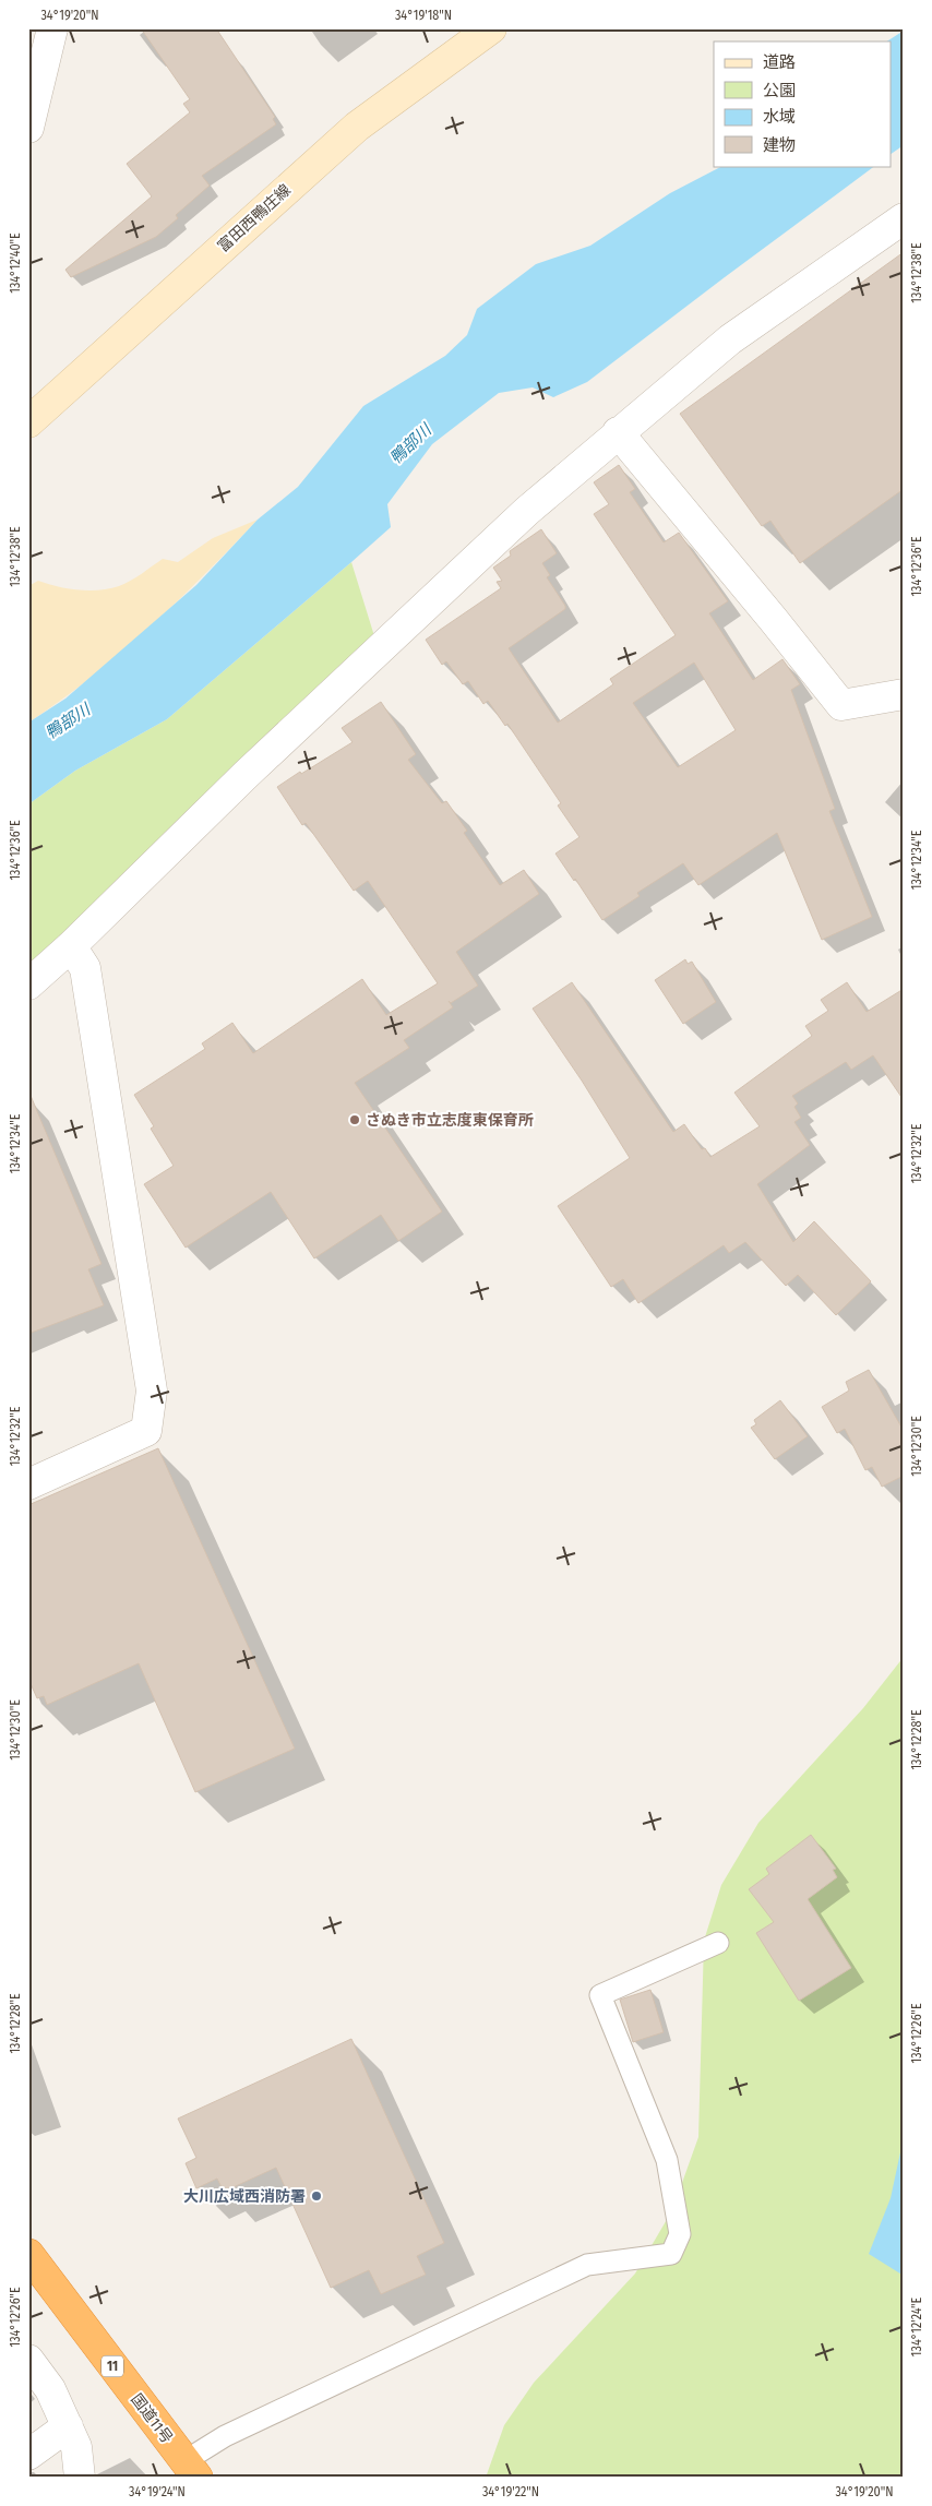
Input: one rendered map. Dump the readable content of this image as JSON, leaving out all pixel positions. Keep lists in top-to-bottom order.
{
  "streets": {
    "highway": ["11", "国道11号"],
    "main road": ["富田西鴨庄線"]
  },
  "water": ["鴨部川"],
  "places": ["さぬき市立志度東保育所", "大川広域西消防署"],
  "legend": [
    "道路",
    "公園",
    "水域",
    "建物"
  ],
  "coordinates": [
    "34°19'20\"N",
    "34°19'18\"N",
    "134°12'40\"E",
    "134°12'38\"E",
    "134°12'36\"E",
    "134°12'34\"E",
    "134°12'32\"E",
    "134°12'30\"E",
    "134°12'28\"E",
    "134°12'26\"E",
    "134°12'24\"E",
    "34°19'24\"N",
    "34°19'22\"N"
  ]
}
